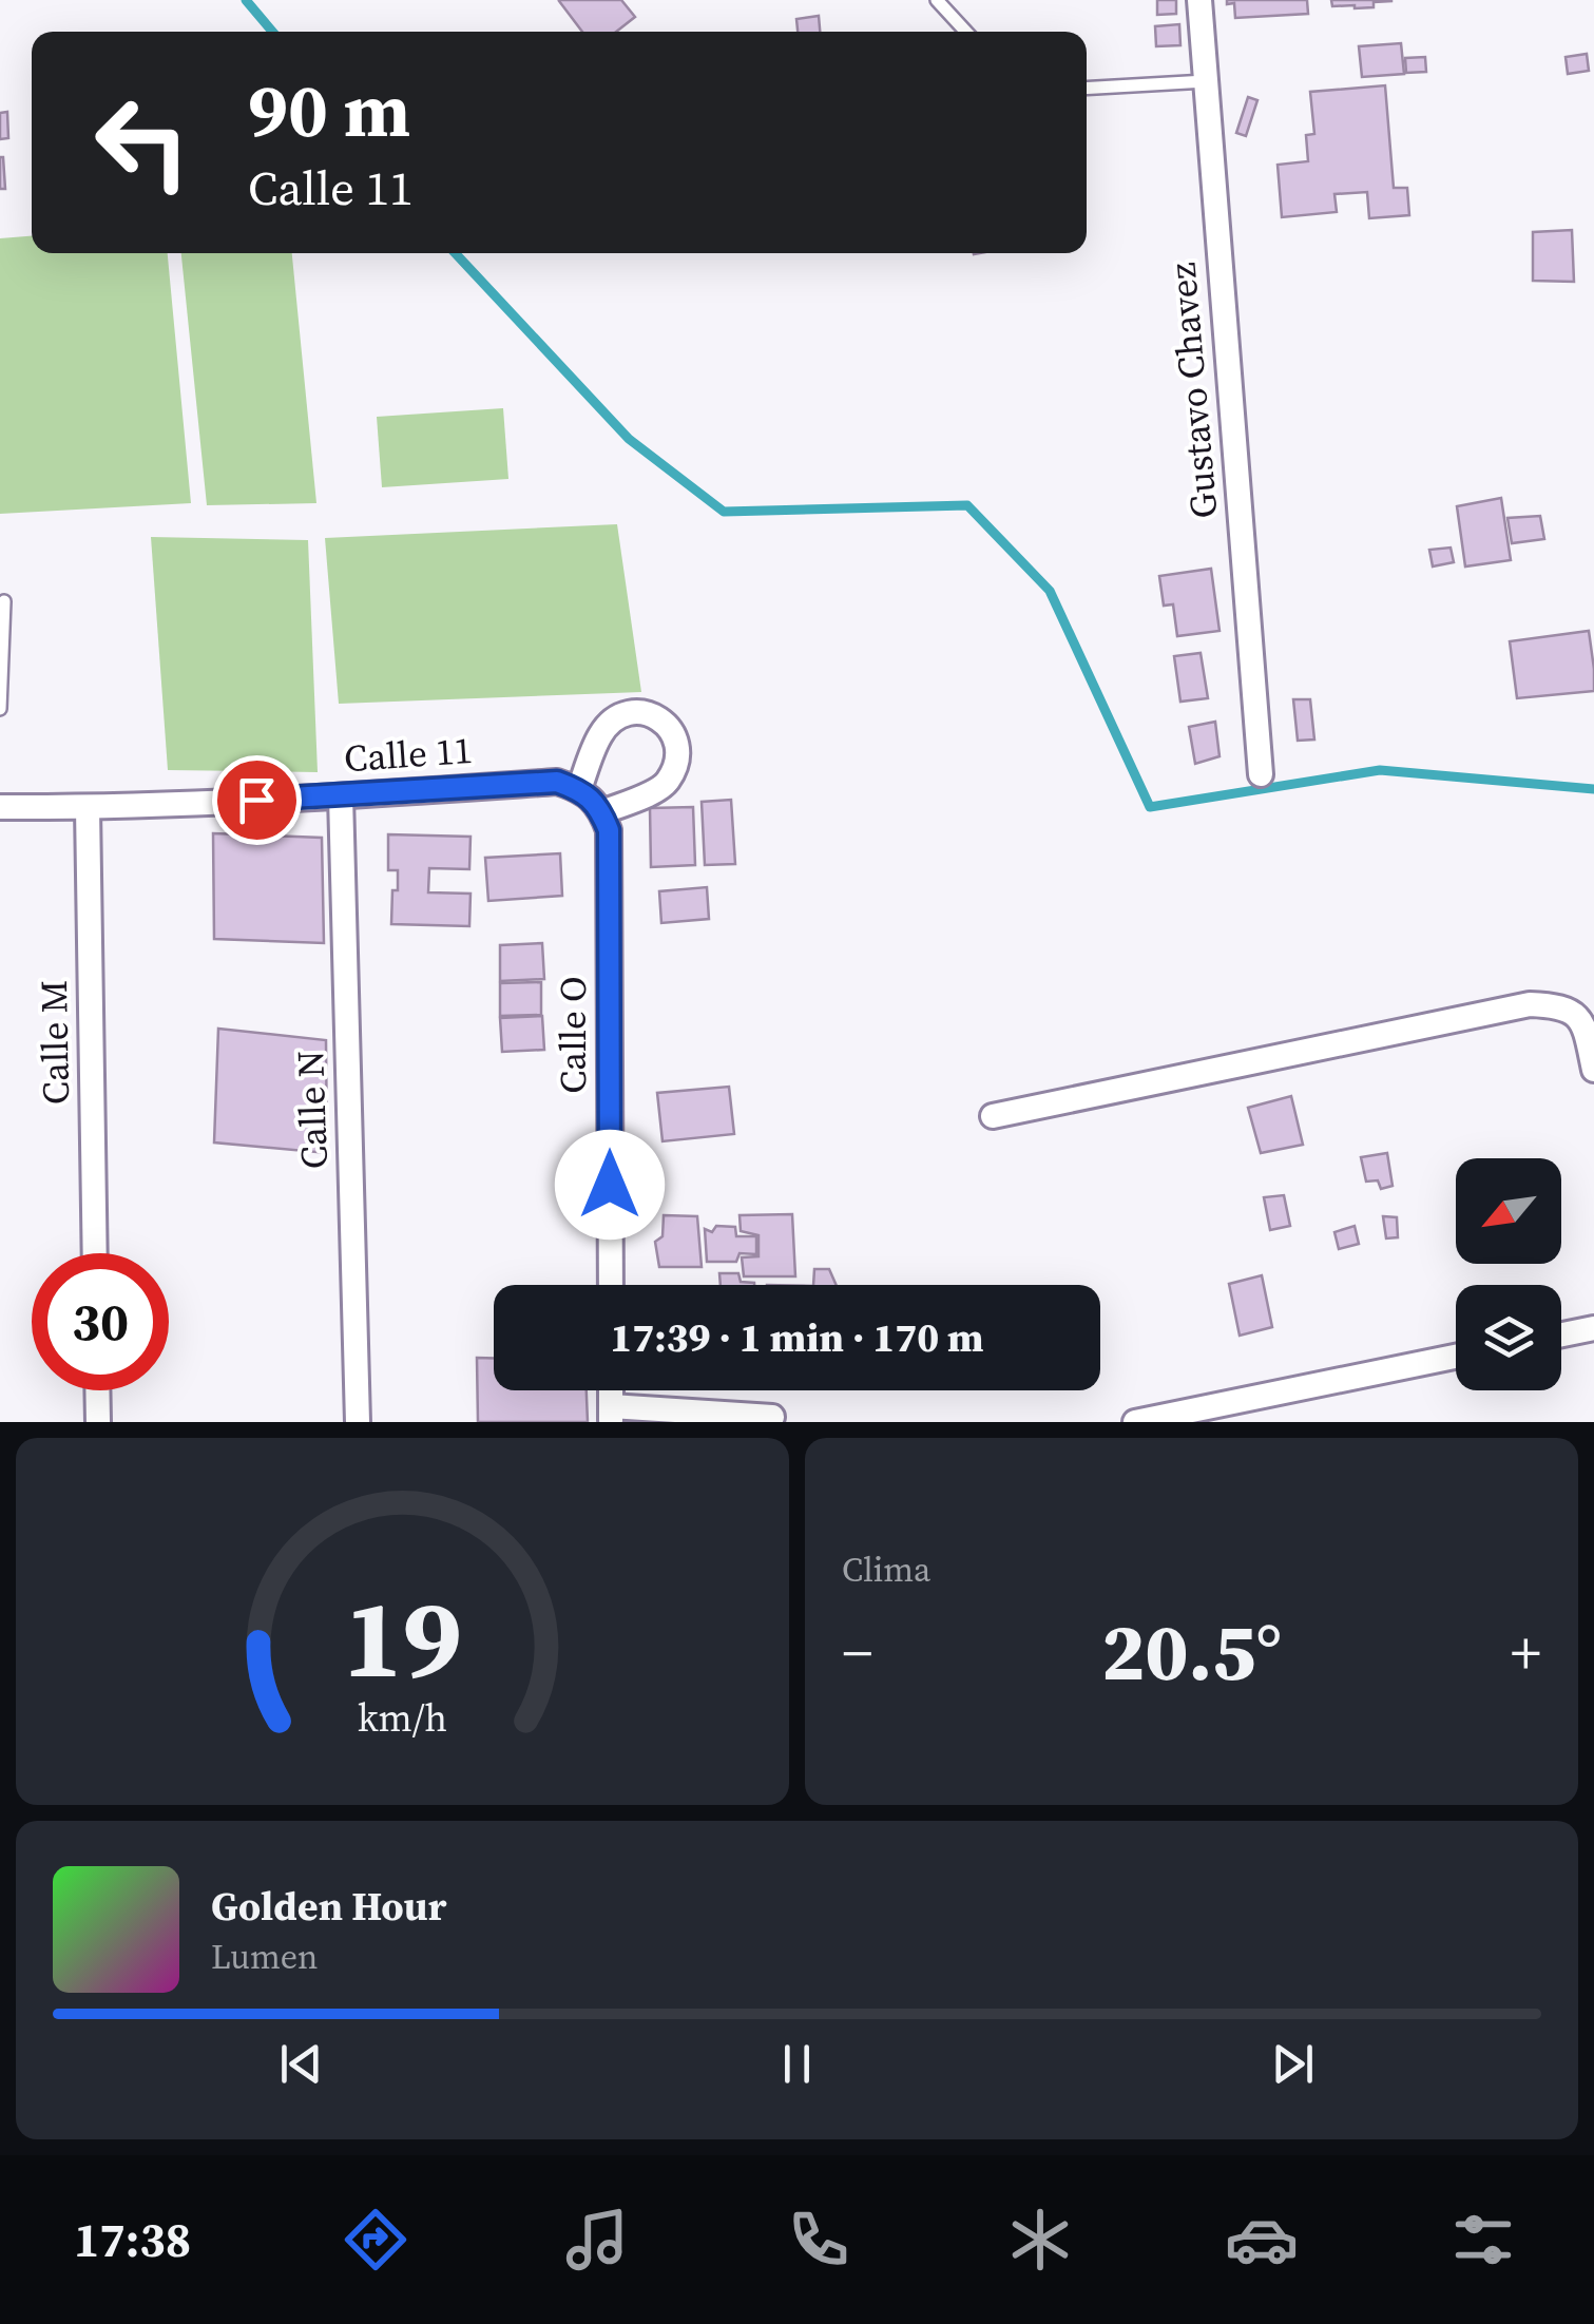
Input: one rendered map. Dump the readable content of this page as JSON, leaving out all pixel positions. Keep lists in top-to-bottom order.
{
  "streets": {
    "street": [
      "Gustavo Chavez",
      "Calle 11",
      "Calle O",
      "Calle M",
      "Calle N"
    ]
  },
  "crossings": [
    ["Calle 11", "Calle O"],
    ["Calle 11", "Calle M"],
    ["Calle 11", "Calle N"]
  ],
  "north": "bottom left",
  "page": {
    "turn": ["90 m", "Calle 11"],
    "limit": "30",
    "trip": "17:39 · 1 min · 170 m",
    "tile": "Clima",
    "heat": ["−", "20.5°", "+"],
    "song": ["Golden Hour", "Lumen"],
    "tabs": "17:38",
    "gauge": ["19", "km/h"]
  }
}
